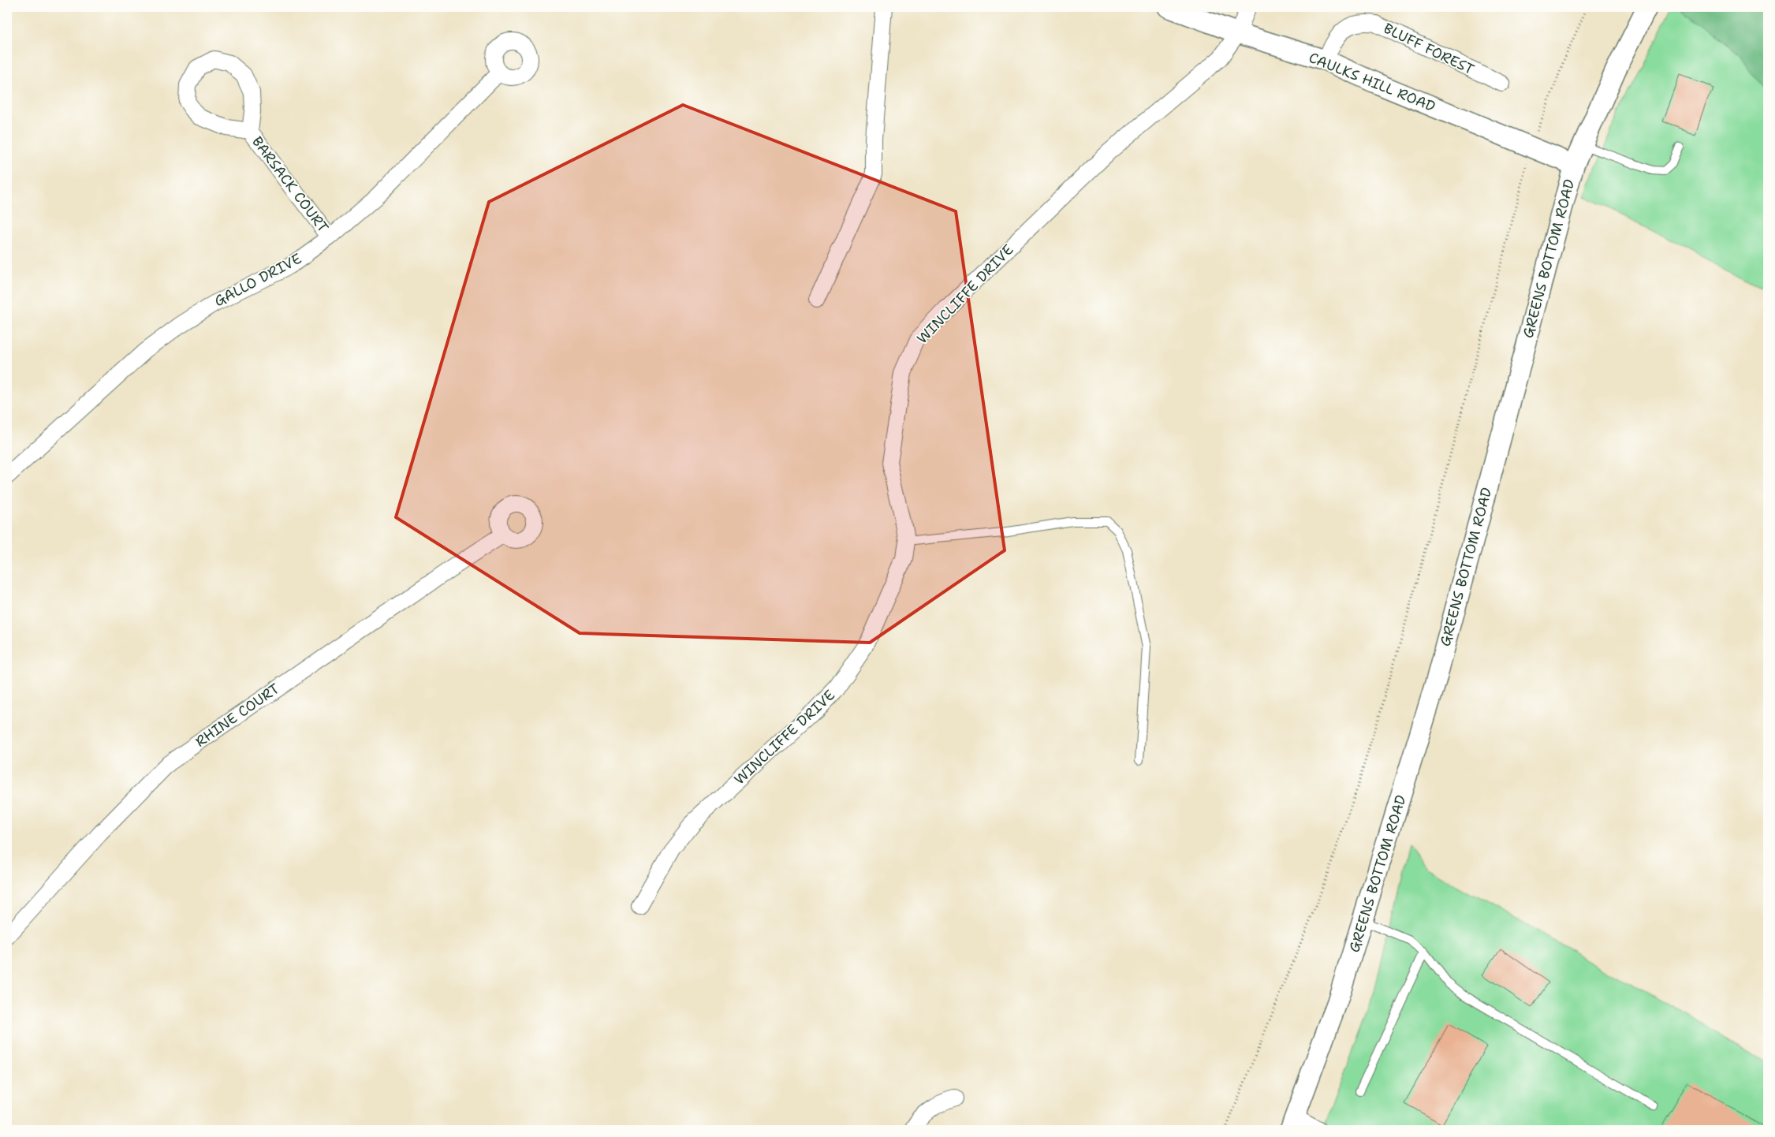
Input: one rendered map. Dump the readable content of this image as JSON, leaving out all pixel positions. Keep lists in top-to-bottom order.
{
  "streets": {
    "street": [
      "BLUFF FOREST",
      "CAULKS HILL ROAD",
      "BARSACK COURT",
      "GREENS BOTTOM ROAD",
      "GALLO DRIVE",
      "WINCLIFFE DRIVE",
      "RHINE COURT"
    ]
  },
  "crossings": [
    ["BLUFF FOREST", "CAULKS HILL ROAD"],
    ["CAULKS HILL ROAD", "GREENS BOTTOM ROAD"],
    ["CAULKS HILL ROAD", "WINCLIFFE DRIVE"],
    ["BARSACK COURT", "GALLO DRIVE"]
  ]
}
